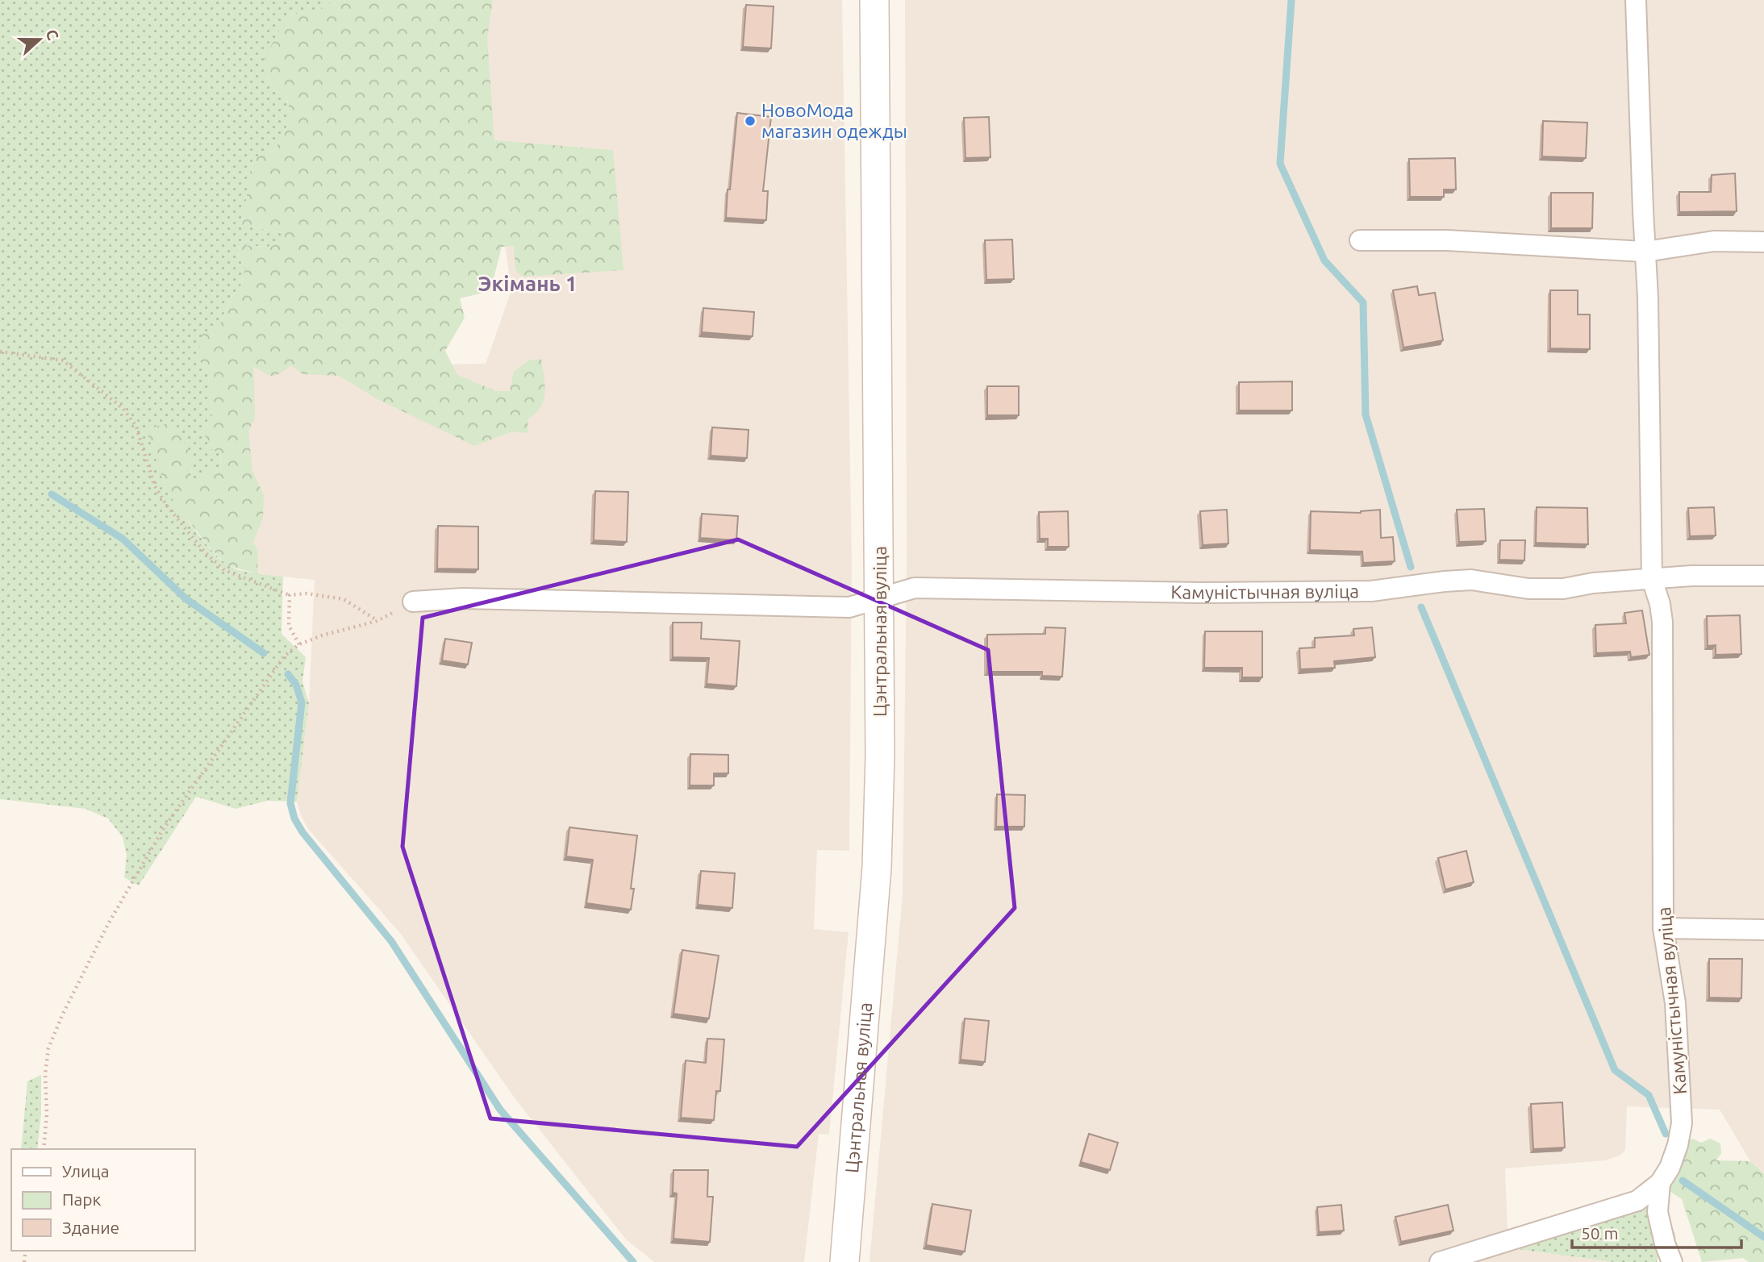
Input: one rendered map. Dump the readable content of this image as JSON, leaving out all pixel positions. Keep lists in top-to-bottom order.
{
  "streets": {
    "main road": ["Цэнтральная вуліца"],
    "street": ["Камуністычная вуліца"]
  },
  "crossings": [
    ["Камуністычная вуліца", "Цэнтральная вуліца"]
  ],
  "districts": ["Экімань 1"],
  "places": ["НовоМода магазин одежды"],
  "legend": ["Улица", "Парк", "Здание"],
  "scale_bar": "50 m",
  "north": "right"
}
